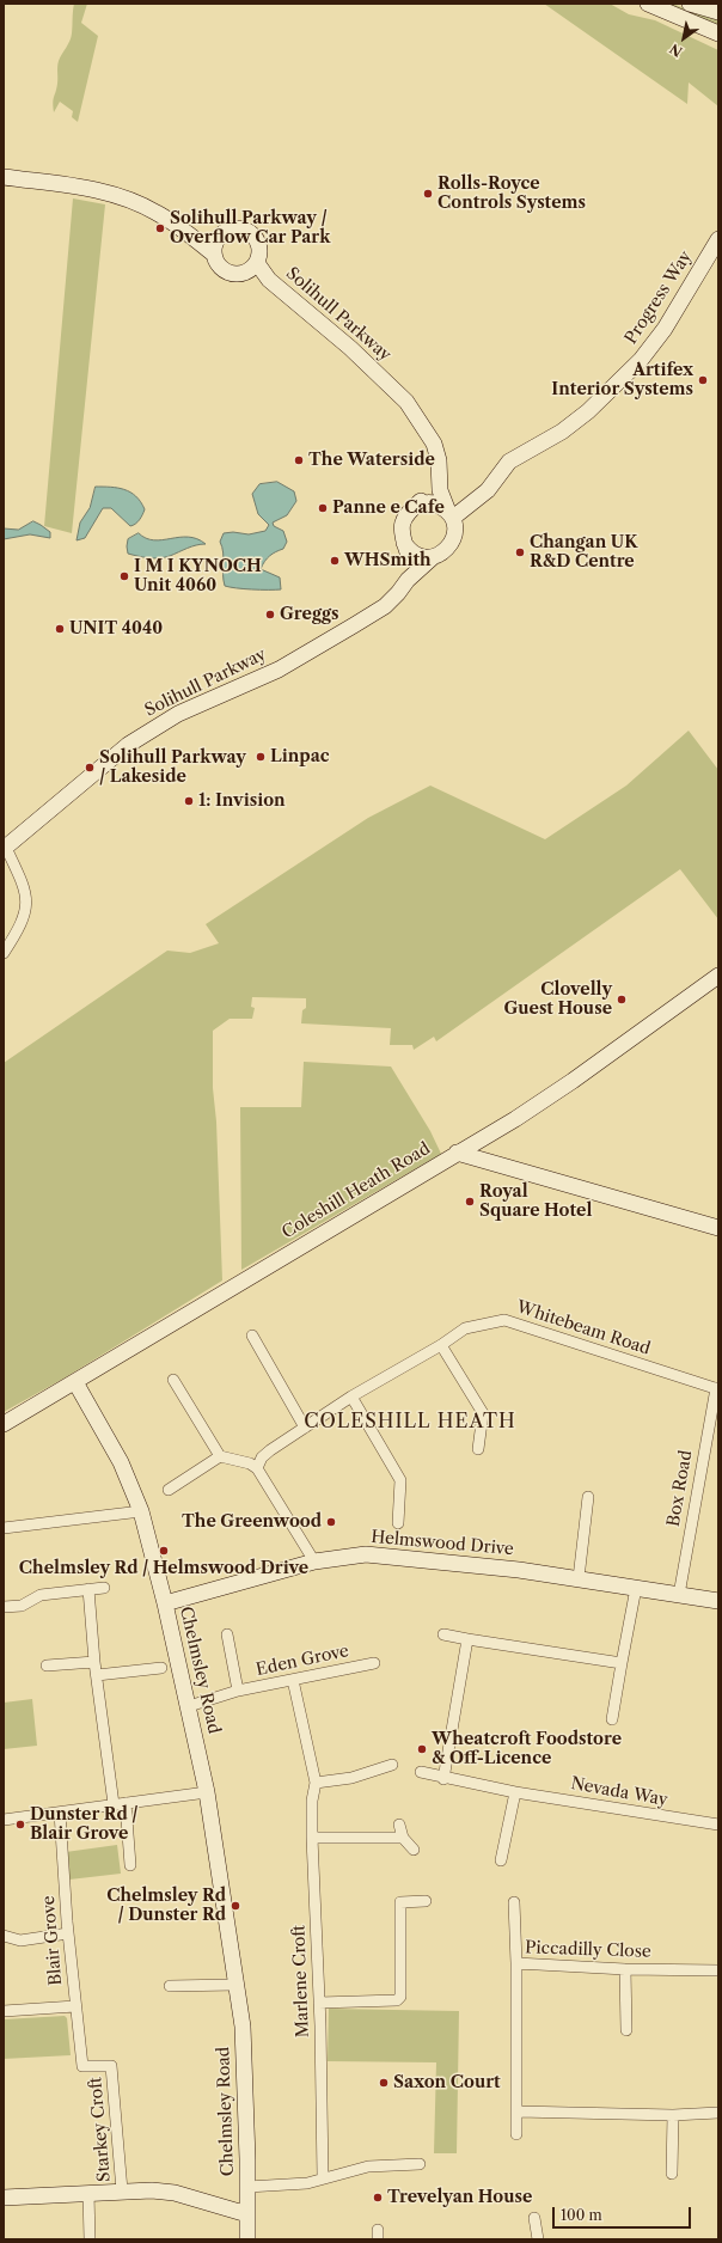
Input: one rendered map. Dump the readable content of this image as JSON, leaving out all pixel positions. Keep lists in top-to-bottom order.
{
  "streets": {
    "street": [
      "Progress Way",
      "Solihull Parkway",
      "Coleshill Heath Road",
      "Whitebeam Road",
      "Box Road",
      "Helmswood Drive",
      "Eden Grove",
      "Chelmsley Road",
      "Nevada Way",
      "Blair Grove",
      "Piccadilly Close",
      "Marlene Croft",
      "Starkey Croft"
    ]
  },
  "crossings": [
    ["Progress Way", "Solihull Parkway"],
    ["Coleshill Heath Road", "Chelmsley Road"],
    ["Whitebeam Road", "Box Road"],
    ["Box Road", "Helmswood Drive"],
    ["Helmswood Drive", "Chelmsley Road"],
    ["Eden Grove", "Chelmsley Road"],
    ["Eden Grove", "Marlene Croft"],
    ["Blair Grove", "Starkey Croft"]
  ],
  "districts": ["COLESHILL HEATH"],
  "places": [
    "Rolls-Royce Controls Systems",
    "Solihull Parkway / Overflow Car Park",
    "Artifex Interior Systems",
    "The Waterside",
    "Panne e Cafe",
    "Changan UK R&D Centre",
    "WHSmith",
    "I M I KYNOCH Unit 4060",
    "Greggs",
    "UNIT 4040",
    "Linpac",
    "Solihull Parkway / Lakeside",
    "1: Invision",
    "Clovelly Guest House",
    "Royal Square Hotel",
    "The Greenwood",
    "Chelmsley Rd / Helmswood Drive",
    "Wheatcroft Foodstore & Off-Licence",
    "Dunster Rd / Blair Grove",
    "Chelmsley Rd / Dunster Rd",
    "Saxon Court",
    "Trevelyan House"
  ],
  "scale_bar": "100 m",
  "north": "bottom left"
}
